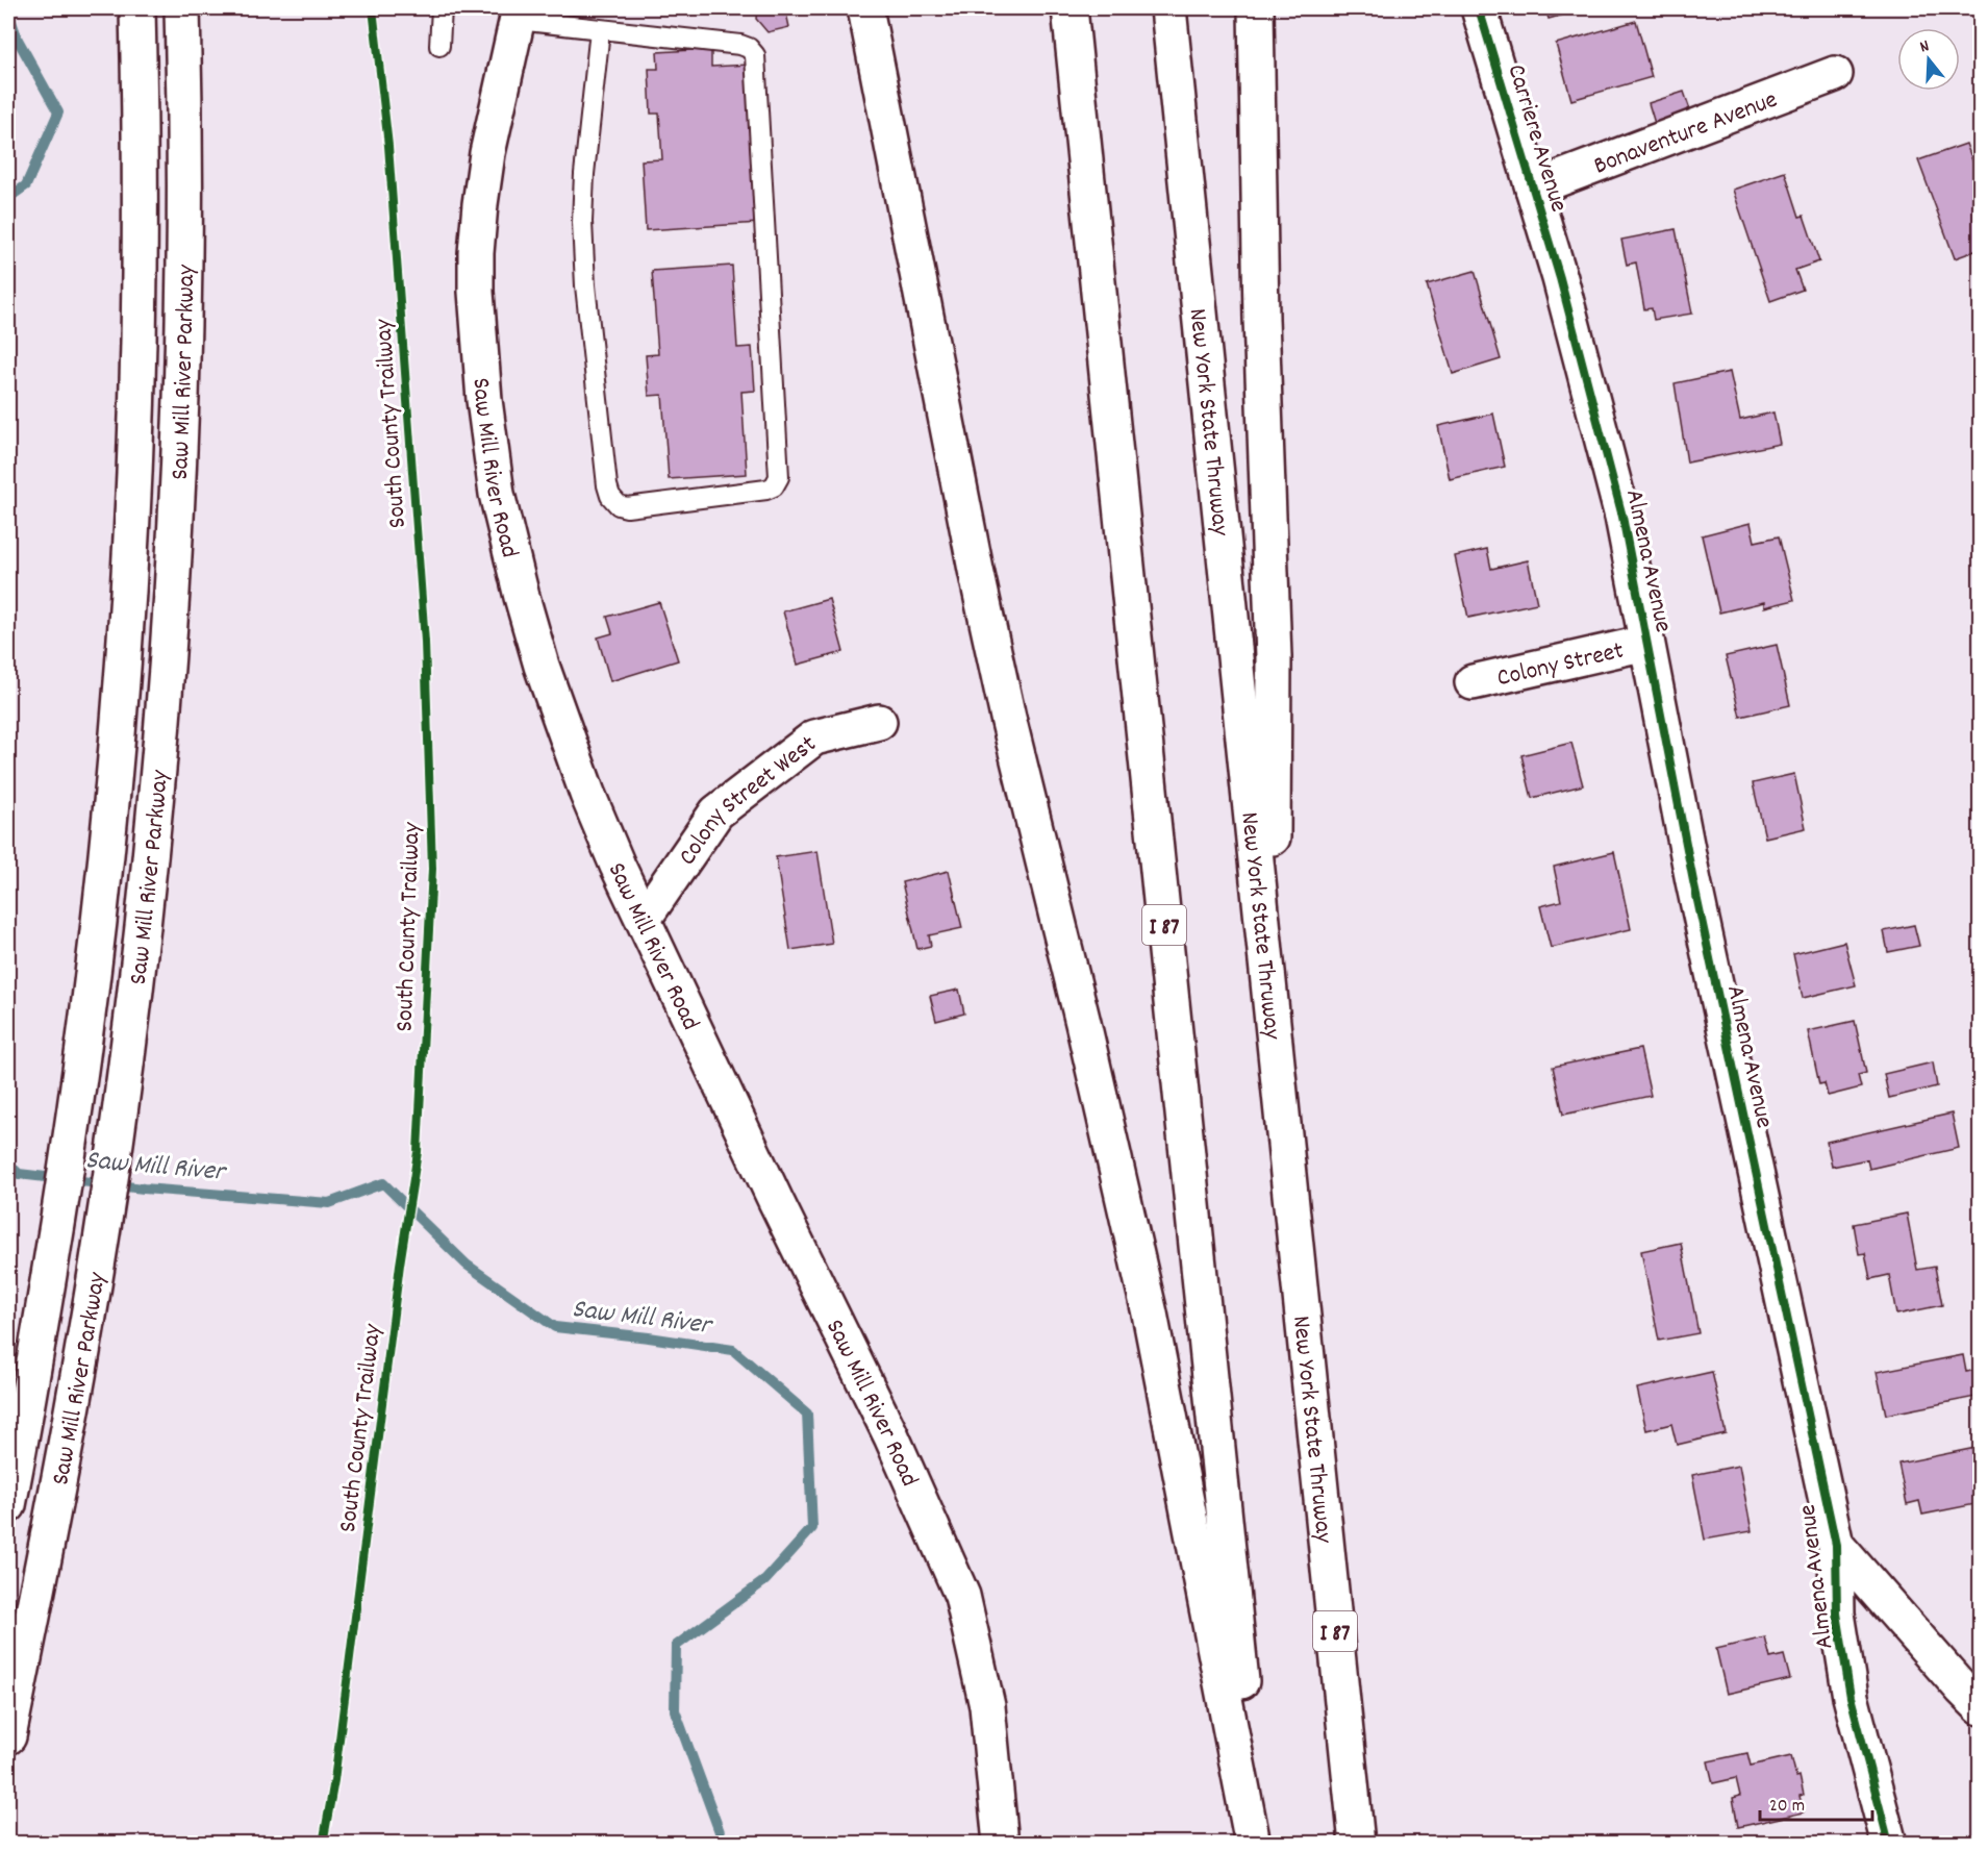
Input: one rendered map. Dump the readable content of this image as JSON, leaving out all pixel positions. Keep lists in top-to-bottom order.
{
  "streets": {
    "main road": [
      "Bonaventure Avenue",
      "Carriere Avenue",
      "Saw Mill River Parkway",
      "New York State Thruway",
      "Saw Mill River Road",
      "Almena Avenue",
      "Colony Street",
      "Colony Street West",
      "I 87"
    ],
    "cycle path": ["South County Trailway"]
  },
  "crossings": [
    ["Bonaventure Avenue", "Carriere Avenue"],
    ["Carriere Avenue", "Almena Avenue"],
    ["Saw Mill River Road", "Colony Street West"],
    ["Almena Avenue", "Colony Street"]
  ],
  "water": ["Saw Mill River"],
  "scale_bar": "20 m",
  "north": "top"
}
